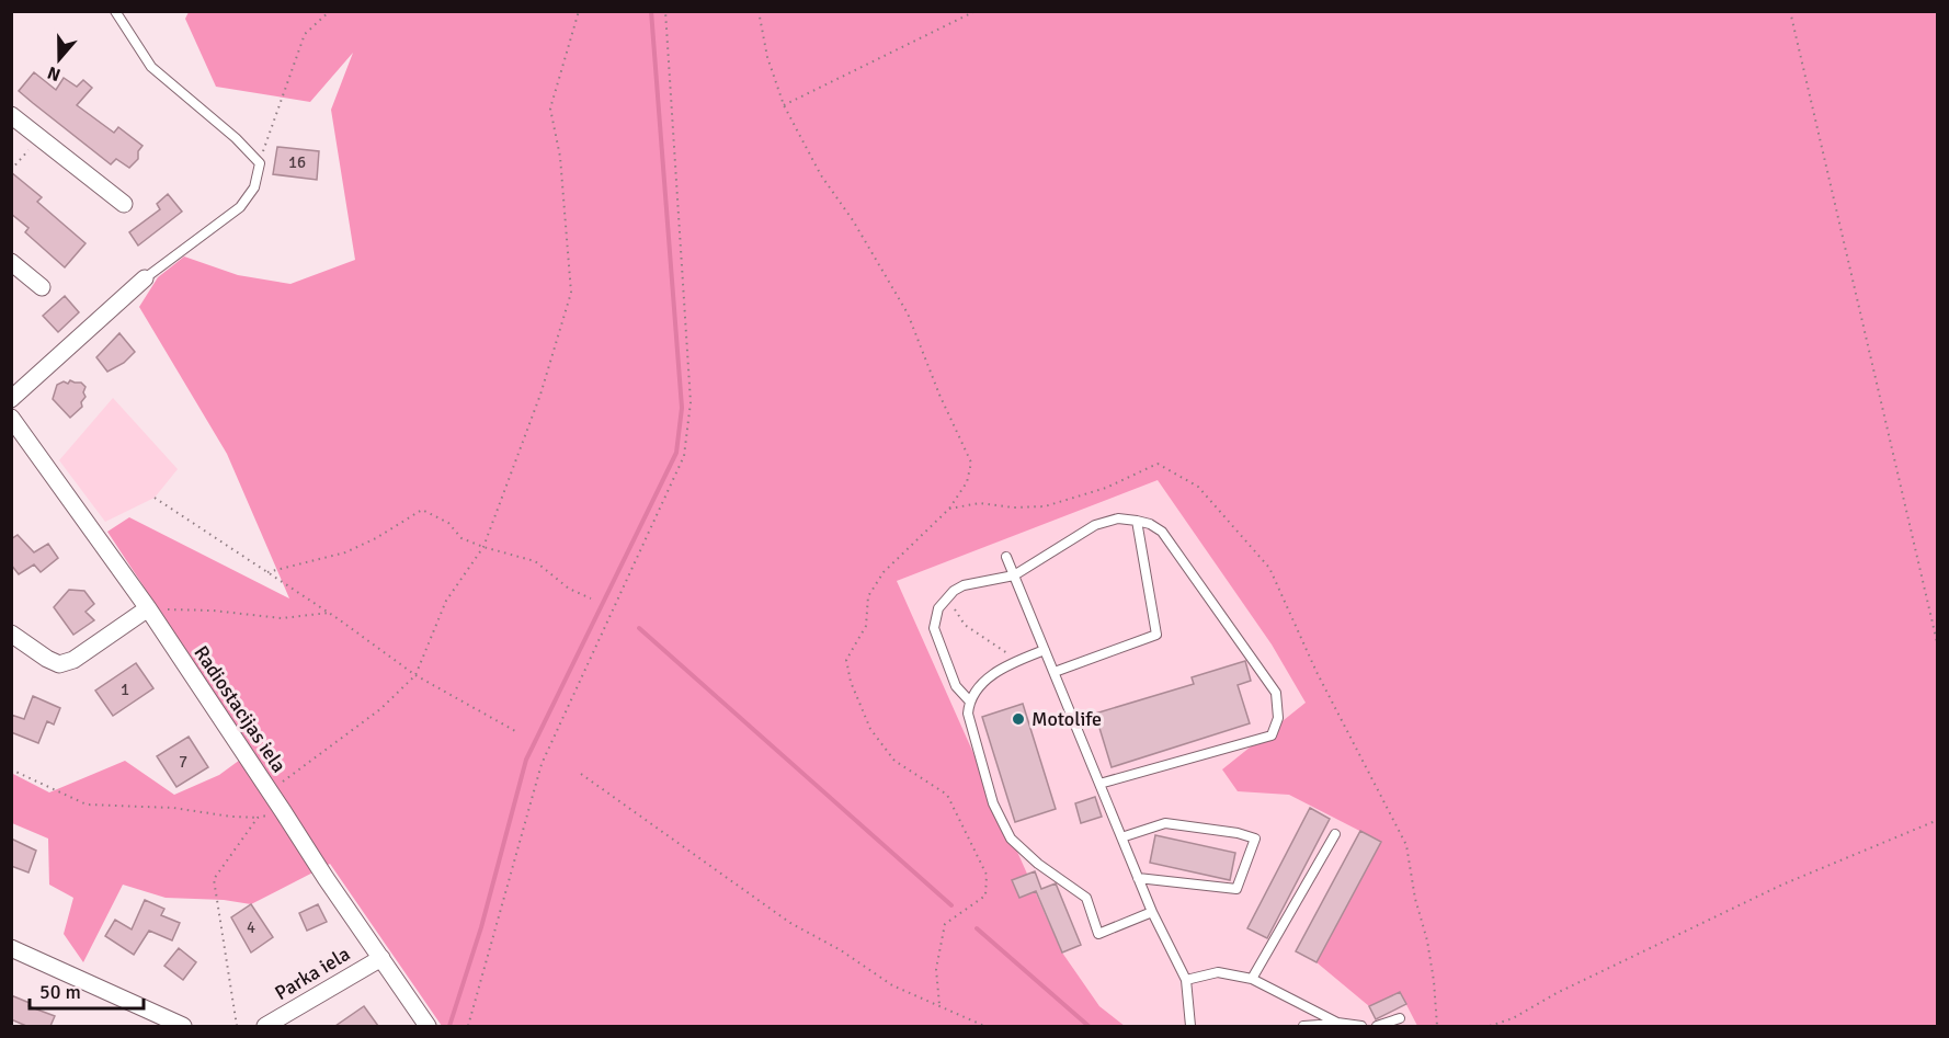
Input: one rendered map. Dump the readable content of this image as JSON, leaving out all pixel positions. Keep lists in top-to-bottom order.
{
  "streets": {
    "street": ["Radiostacijas iela", "Parka iela"]
  },
  "crossings": [
    ["Radiostacijas iela", "Parka iela"]
  ],
  "places": ["Motolife"],
  "house_numbers": [
    "16",
    "1",
    "7",
    "4"
  ],
  "scale_bar": "50 m",
  "north": "bottom"
}
